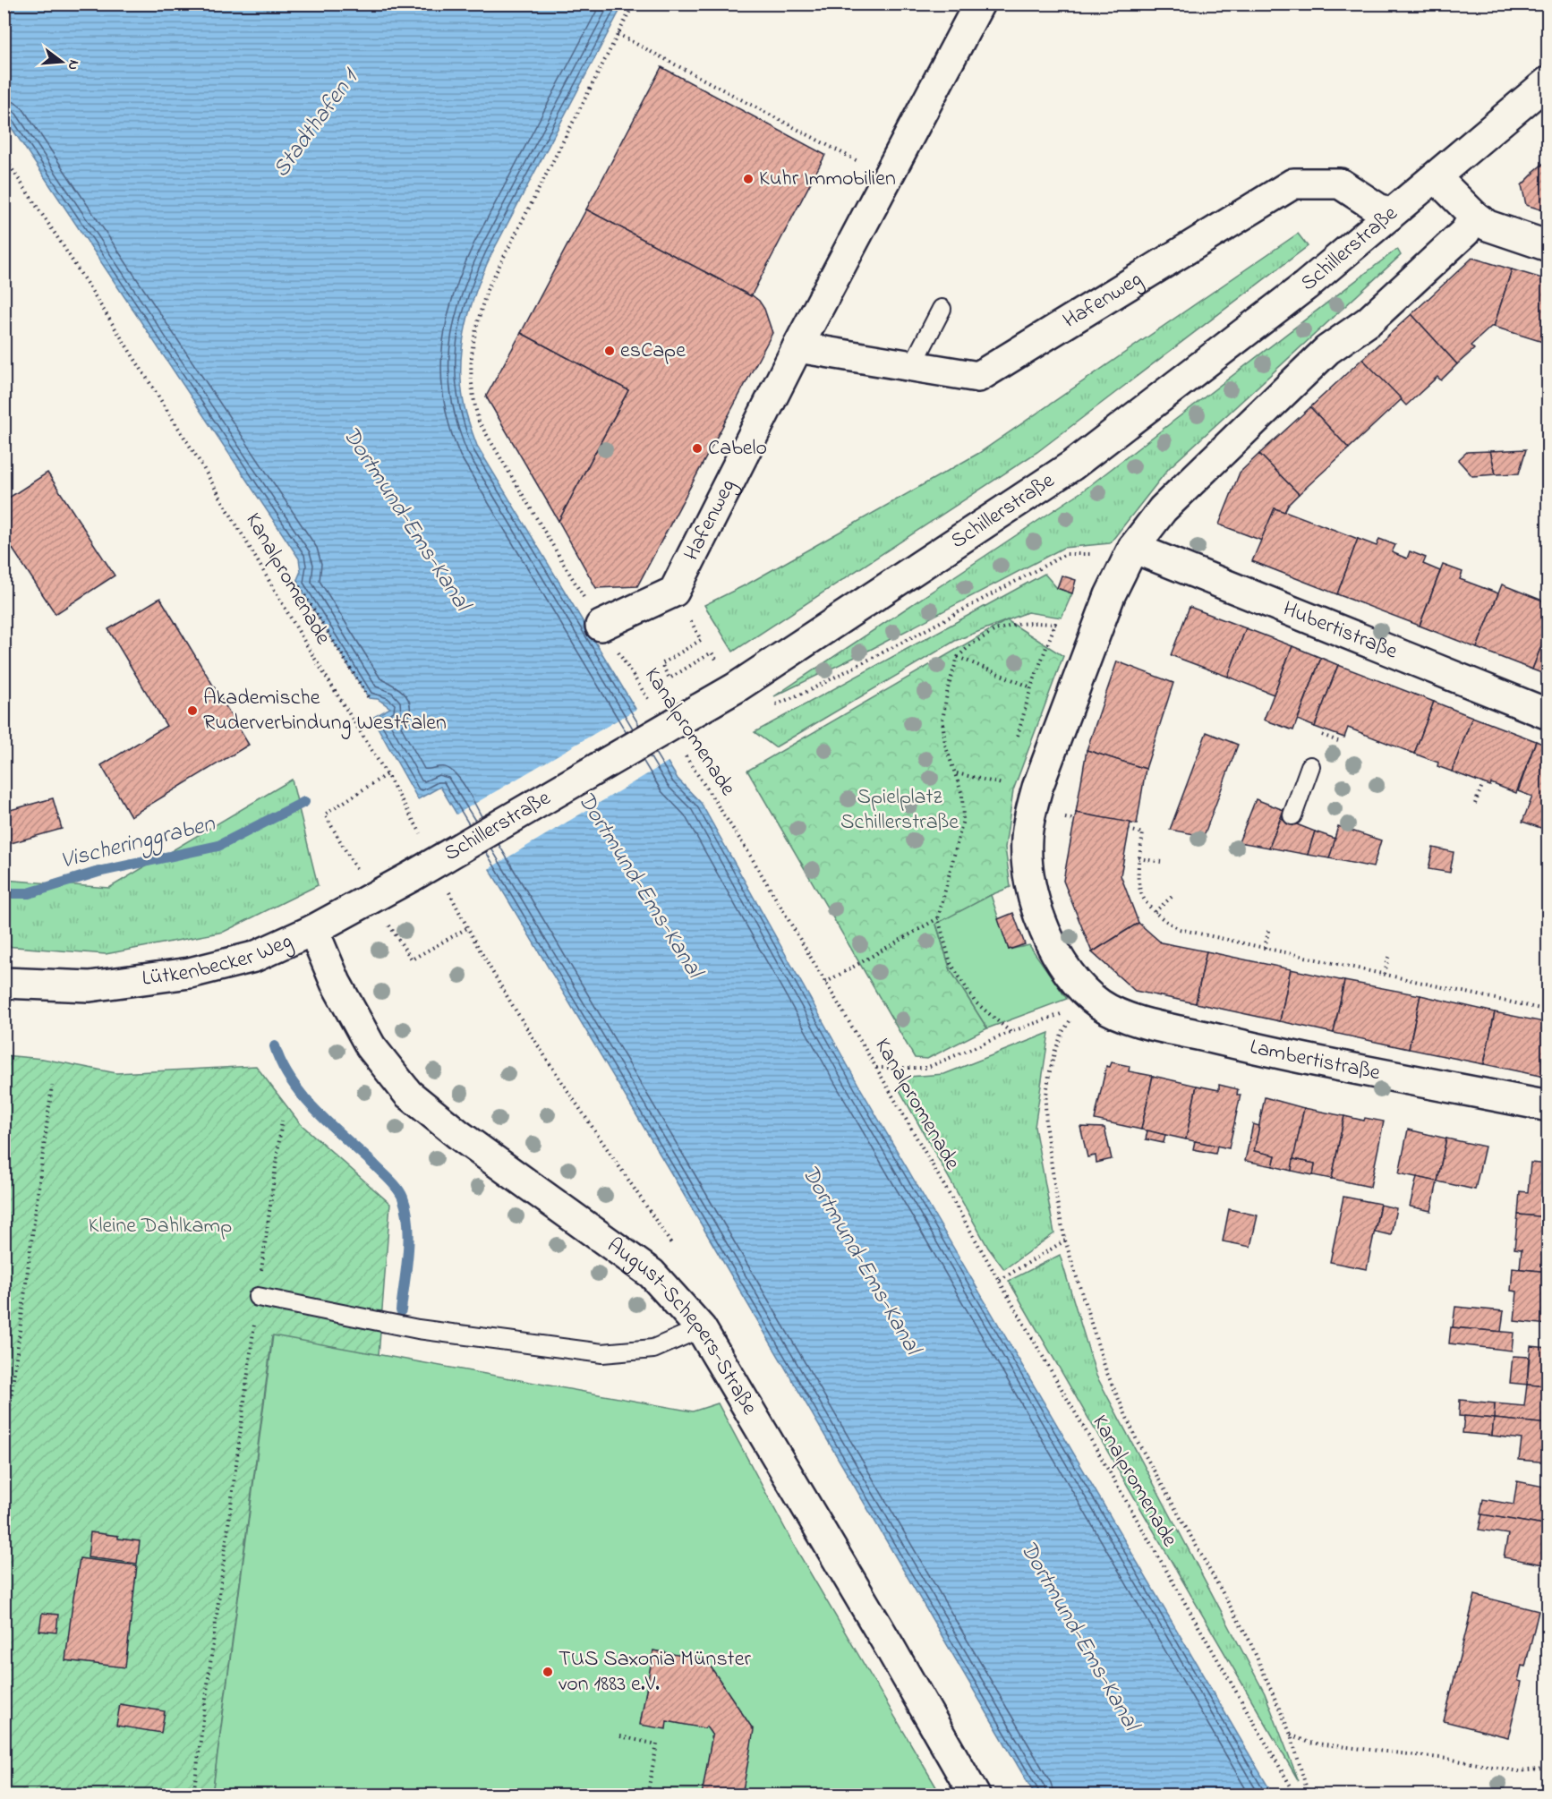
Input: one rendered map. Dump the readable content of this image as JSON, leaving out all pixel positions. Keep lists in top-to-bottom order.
{
  "streets": {
    "street": [
      "Schillerstraße",
      "Hafenweg",
      "Hubertistraße",
      "Lütkenbecker Weg",
      "Lambertistraße",
      "August-Schepers-Straße"
    ],
    "path": ["Kanalpromenade"]
  },
  "crossings": [
    ["Schillerstraße", "Hafenweg"],
    ["Schillerstraße", "Lütkenbecker Weg"],
    ["Hafenweg", "Kanalpromenade"],
    ["Lütkenbecker Weg", "August-Schepers-Straße"]
  ],
  "water": ["Stadthafen 1", "Dortmund-Ems-Kanal", "Vischeringgraben"],
  "parks": ["Spielplatz Schillerstraße", "Kleine Dahlkamp"],
  "places": [
    "Kuhr Immobilien",
    "esCape",
    "Cabelo",
    "Akademische Ruderverbindung Westfalen",
    "TUS Saxonia Münster von 1883 e.V."
  ],
  "north": "right"
}
